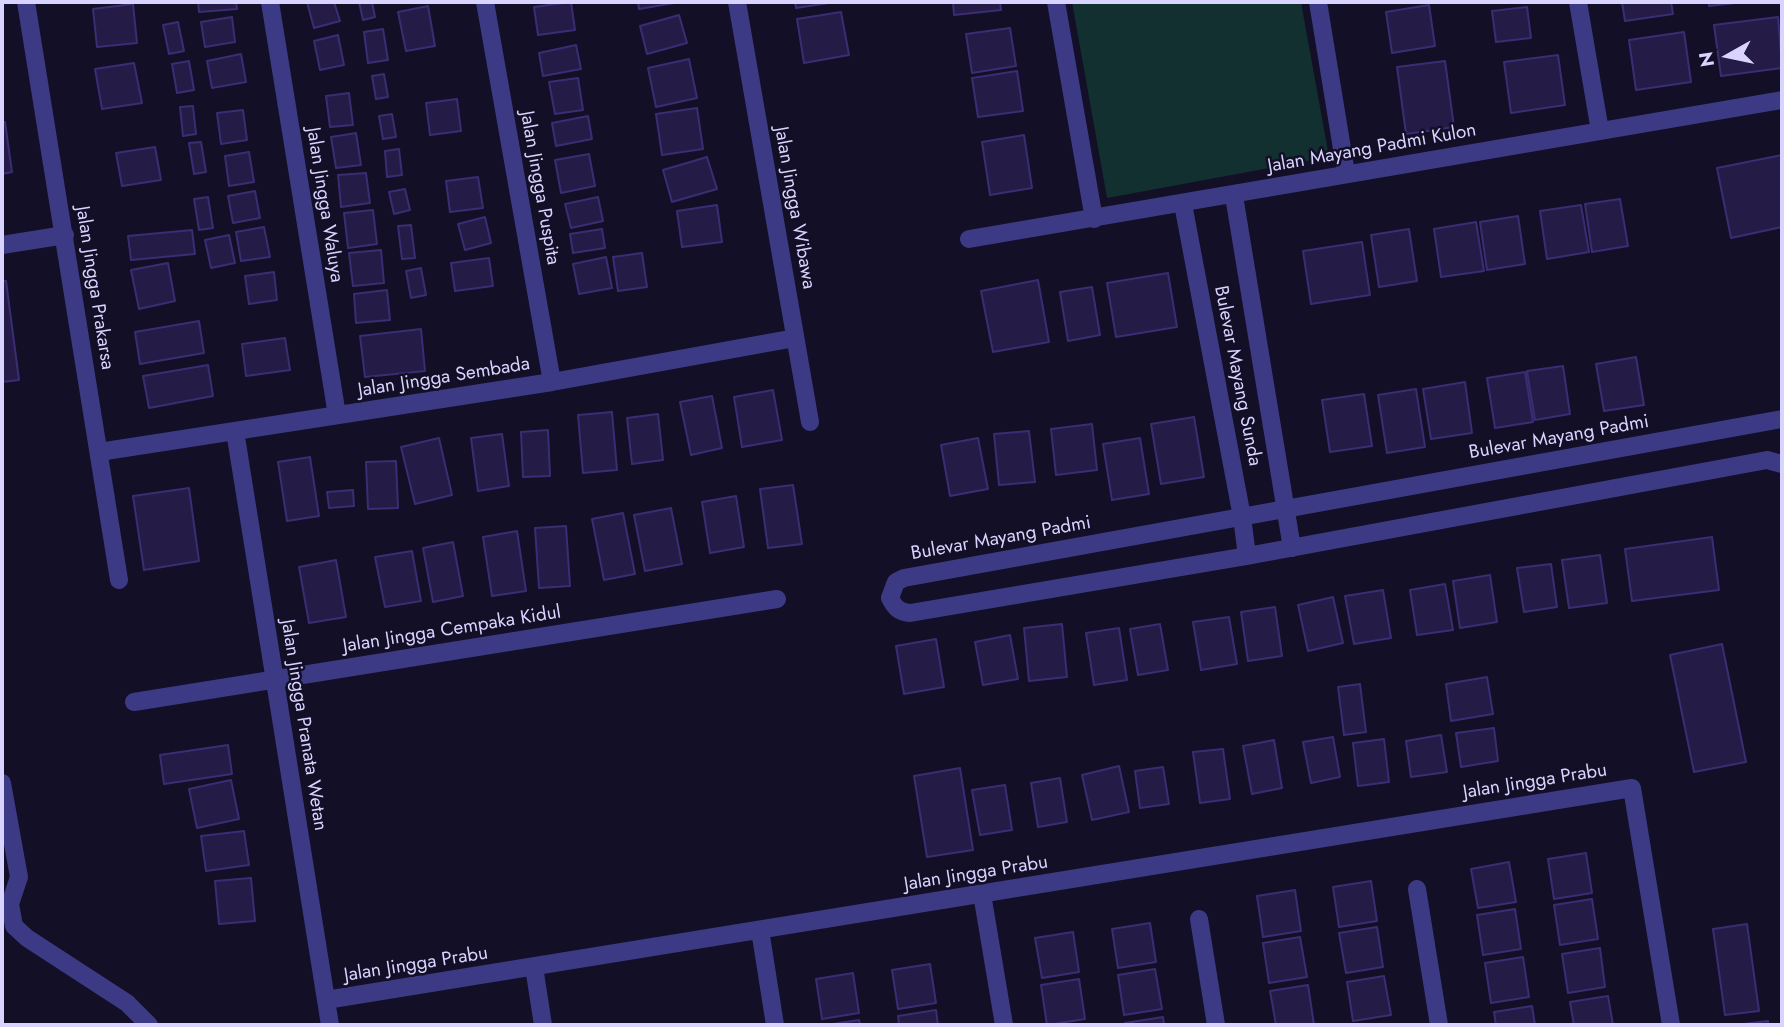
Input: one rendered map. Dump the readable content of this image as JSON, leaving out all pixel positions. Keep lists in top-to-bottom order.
{
  "streets": {
    "street": [
      "Jalan Mayang Padmi Kulon",
      "Jalan Jingga Puspita",
      "Jalan Jingga Waluya",
      "Jalan Jingga Wibawa",
      "Jalan Jingga Prakarsa",
      "Bulevar Mayang Sunda",
      "Jalan Jingga Sembada",
      "Bulevar Mayang Padmi",
      "Jalan Jingga Cempaka Kidul",
      "Jalan Jingga Pranata Wetan",
      "Jalan Jingga Prabu"
    ]
  },
  "crossings": [
    ["Jalan Mayang Padmi Kulon", "Bulevar Mayang Sunda"],
    ["Jalan Jingga Puspita", "Jalan Jingga Sembada"],
    ["Jalan Jingga Waluya", "Jalan Jingga Sembada"],
    ["Jalan Jingga Wibawa", "Jalan Jingga Sembada"],
    ["Jalan Jingga Prakarsa", "Jalan Jingga Sembada"],
    ["Bulevar Mayang Sunda", "Bulevar Mayang Padmi"],
    ["Jalan Jingga Sembada", "Jalan Jingga Pranata Wetan"],
    ["Jalan Jingga Cempaka Kidul", "Jalan Jingga Pranata Wetan"],
    ["Jalan Jingga Pranata Wetan", "Jalan Jingga Prabu"]
  ],
  "north": "left"
}
